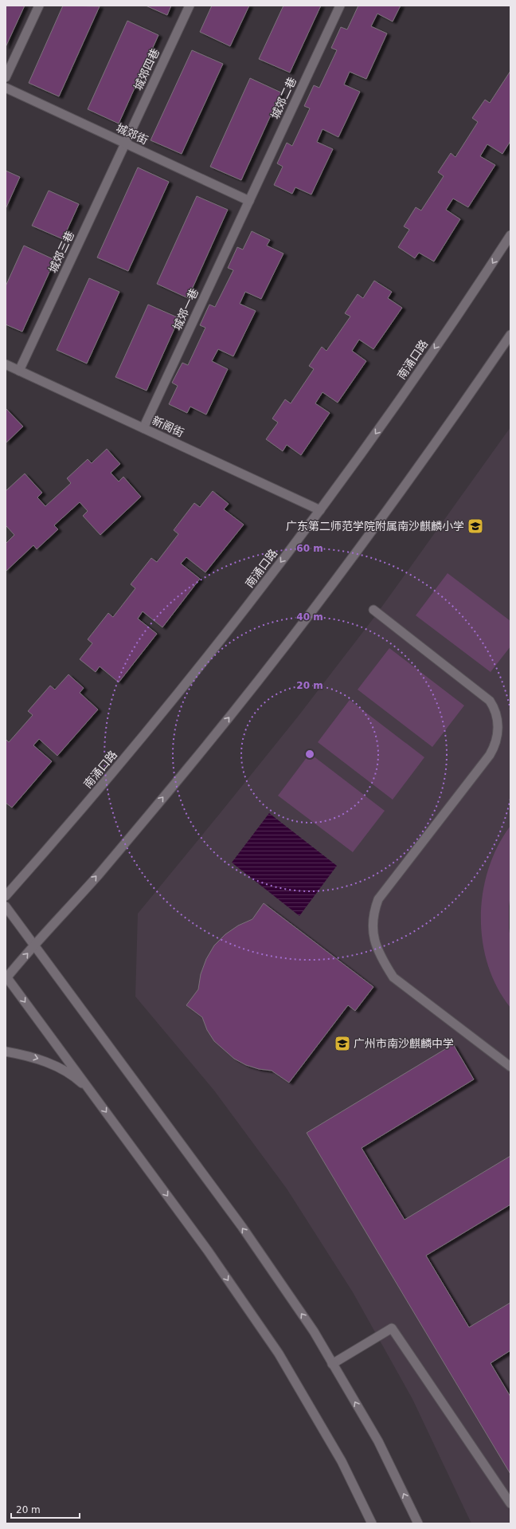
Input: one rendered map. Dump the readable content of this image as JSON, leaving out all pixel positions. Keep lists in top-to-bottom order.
{
  "streets": {
    "street": [
      "城郊四巷",
      "城郊二巷",
      "城郊街",
      "城郊三巷",
      "城郊一巷",
      "南涌口路",
      "新阁街"
    ]
  },
  "crossings": [
    ["城郊四巷", "城郊街"],
    ["城郊四巷", "城郊三巷"],
    ["城郊二巷", "城郊街"],
    ["城郊二巷", "城郊一巷"],
    ["城郊街", "城郊三巷"],
    ["城郊街", "城郊一巷"],
    ["城郊三巷", "新阁街"],
    ["城郊一巷", "新阁街"],
    ["南涌口路", "新阁街"]
  ],
  "places": {
    "school or university": ["广东第二师范学院附属南沙麒麟小学", "广州市南沙麒麟中学"]
  },
  "scale_bar": "20 m",
  "rings": ["60 m", "40 m", "20 m"]
}
